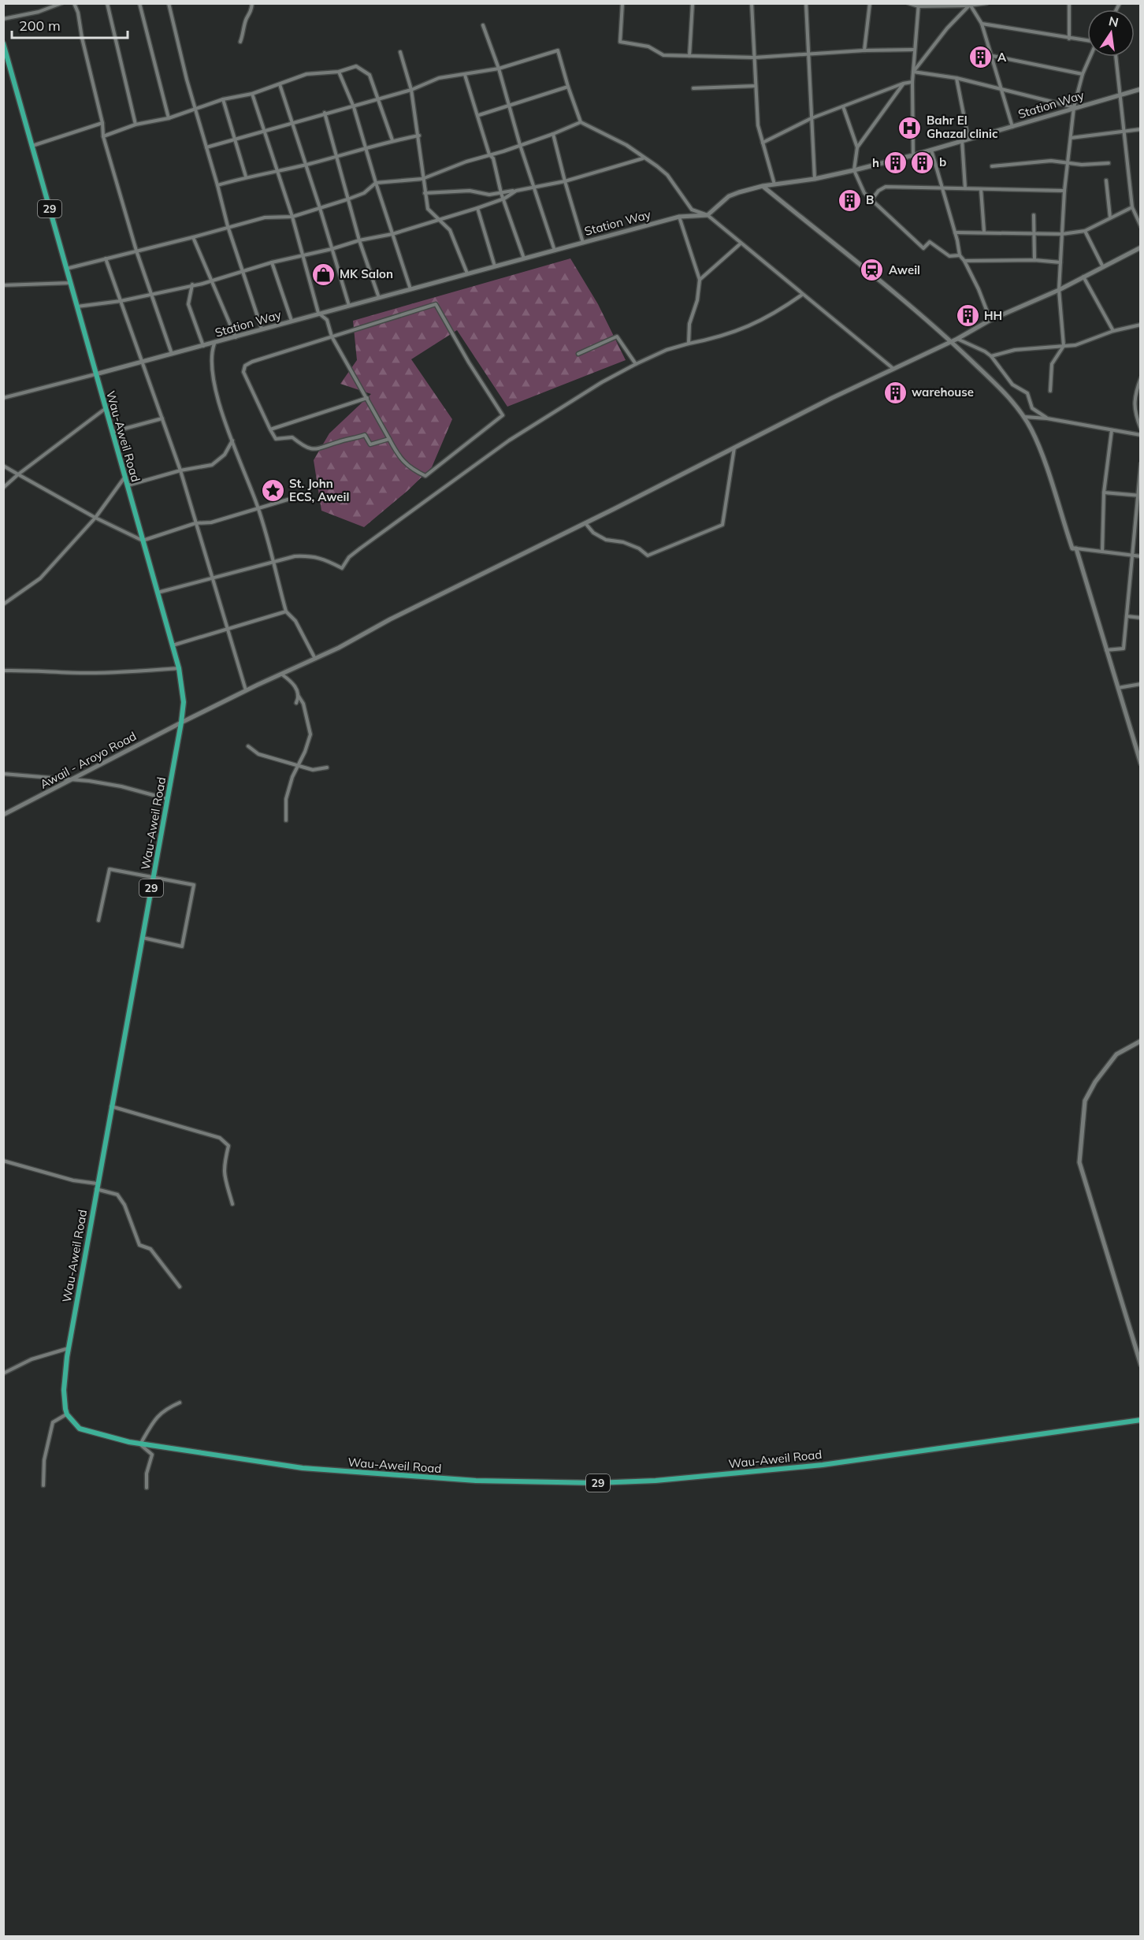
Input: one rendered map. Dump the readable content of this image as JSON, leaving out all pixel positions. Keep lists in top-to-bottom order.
{
  "streets": {
    "main road": ["29", "Wau-Aweil Road"],
    "street": ["Station Way", "Awail - Aroyo Road"]
  },
  "crossings": [
    ["Station Way", "Wau-Aweil Road"],
    ["Wau-Aweil Road", "Awail - Aroyo Road"]
  ],
  "places": {
    "building": [
      "A",
      "b",
      "h",
      "B",
      "HH",
      "warehouse"
    ],
    "hospital": ["Bahr El Ghazal clinic"],
    "station": ["Aweil"],
    "shop": ["MK Salon"],
    "place": ["St. John ECS, Aweil"]
  },
  "scale_bar": "200 m",
  "north": "top"
}
